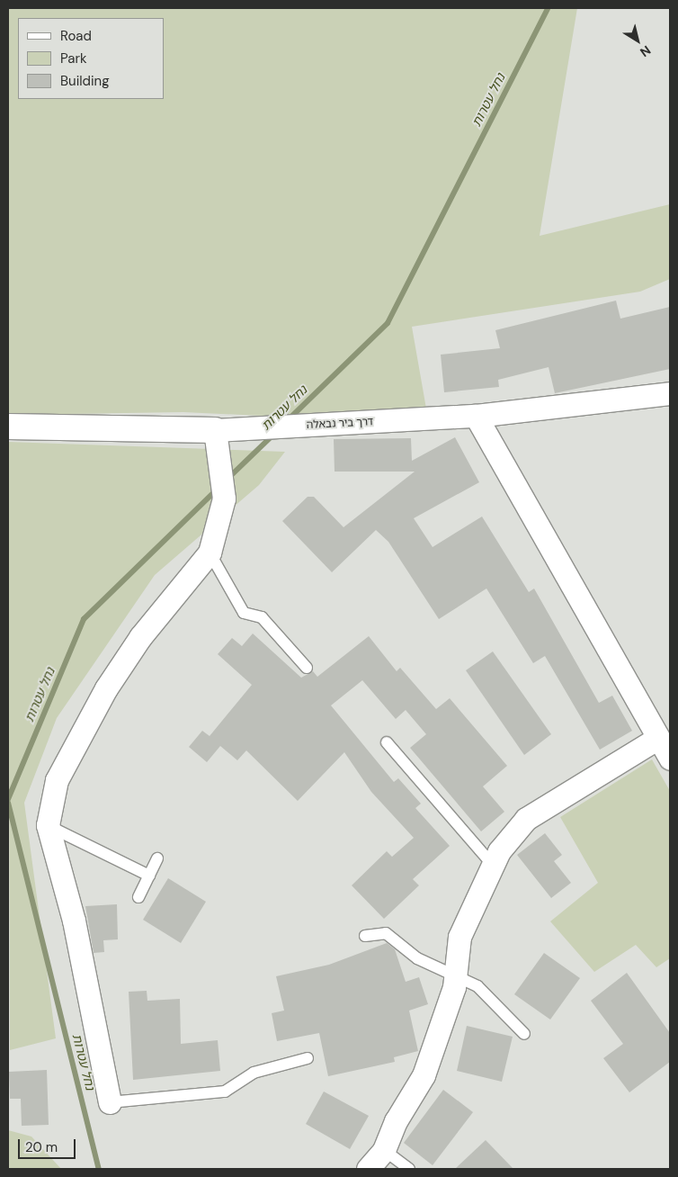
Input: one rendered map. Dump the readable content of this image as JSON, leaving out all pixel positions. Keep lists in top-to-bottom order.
{
  "streets": {
    "street": ["דרך ביר נבאלה"]
  },
  "water": ["נחל עטרות"],
  "legend": ["Road", "Park", "Building"],
  "scale_bar": "20 m",
  "north": "bottom right"
}
